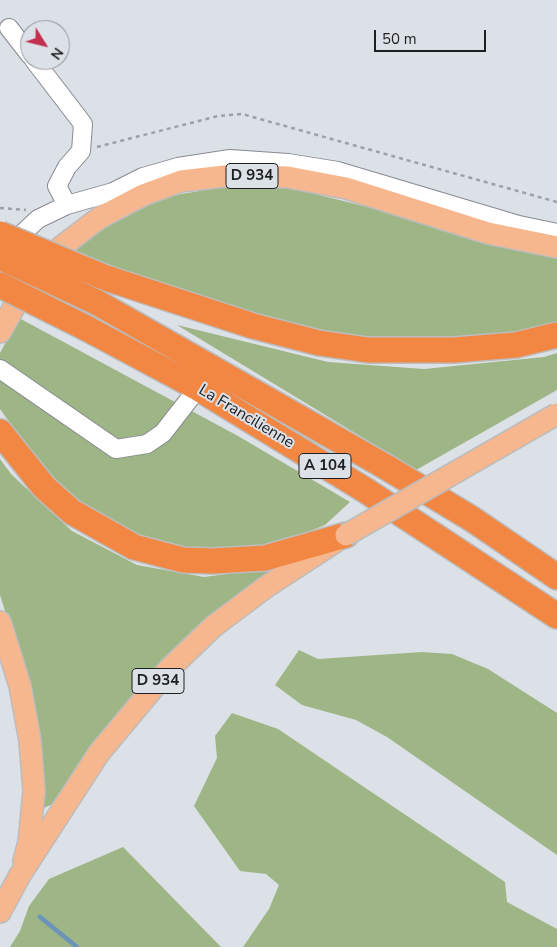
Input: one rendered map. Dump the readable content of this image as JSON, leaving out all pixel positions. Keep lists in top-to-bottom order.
{
  "streets": {
    "highway": ["La Francilienne", "A 104"],
    "main road": ["D 934"]
  },
  "scale_bar": "50 m",
  "north": "bottom right"
}
